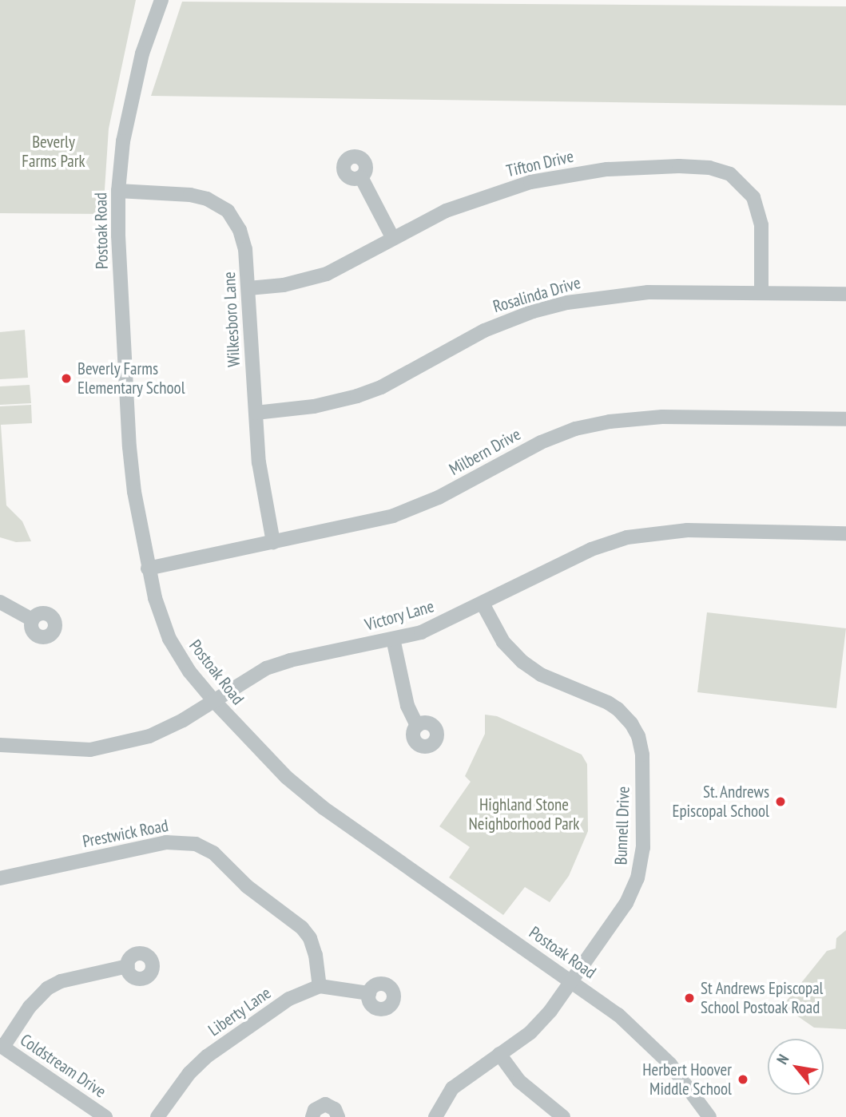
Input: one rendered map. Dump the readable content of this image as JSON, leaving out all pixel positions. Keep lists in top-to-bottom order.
{
  "streets": {
    "street": [
      "Tifton Drive",
      "Postoak Road",
      "Rosalinda Drive",
      "Wilkesboro Lane",
      "Milbern Drive",
      "Victory Lane",
      "Bunnell Drive",
      "Prestwick Road",
      "Liberty Lane",
      "Coldstream Drive"
    ]
  },
  "crossings": [
    ["Tifton Drive", "Rosalinda Drive"],
    ["Tifton Drive", "Wilkesboro Lane"],
    ["Postoak Road", "Wilkesboro Lane"],
    ["Postoak Road", "Milbern Drive"],
    ["Postoak Road", "Victory Lane"],
    ["Postoak Road", "Bunnell Drive"],
    ["Rosalinda Drive", "Wilkesboro Lane"],
    ["Wilkesboro Lane", "Milbern Drive"],
    ["Victory Lane", "Bunnell Drive"],
    ["Prestwick Road", "Liberty Lane"]
  ],
  "parks": ["Beverly Farms Park", "Highland Stone Neighborhood Park"],
  "places": [
    "Beverly Farms Elementary School",
    "St. Andrews Episcopal School",
    "St Andrews Episcopal School Postoak Road",
    "Herbert Hoover Middle School"
  ],
  "north": "top left"
}
